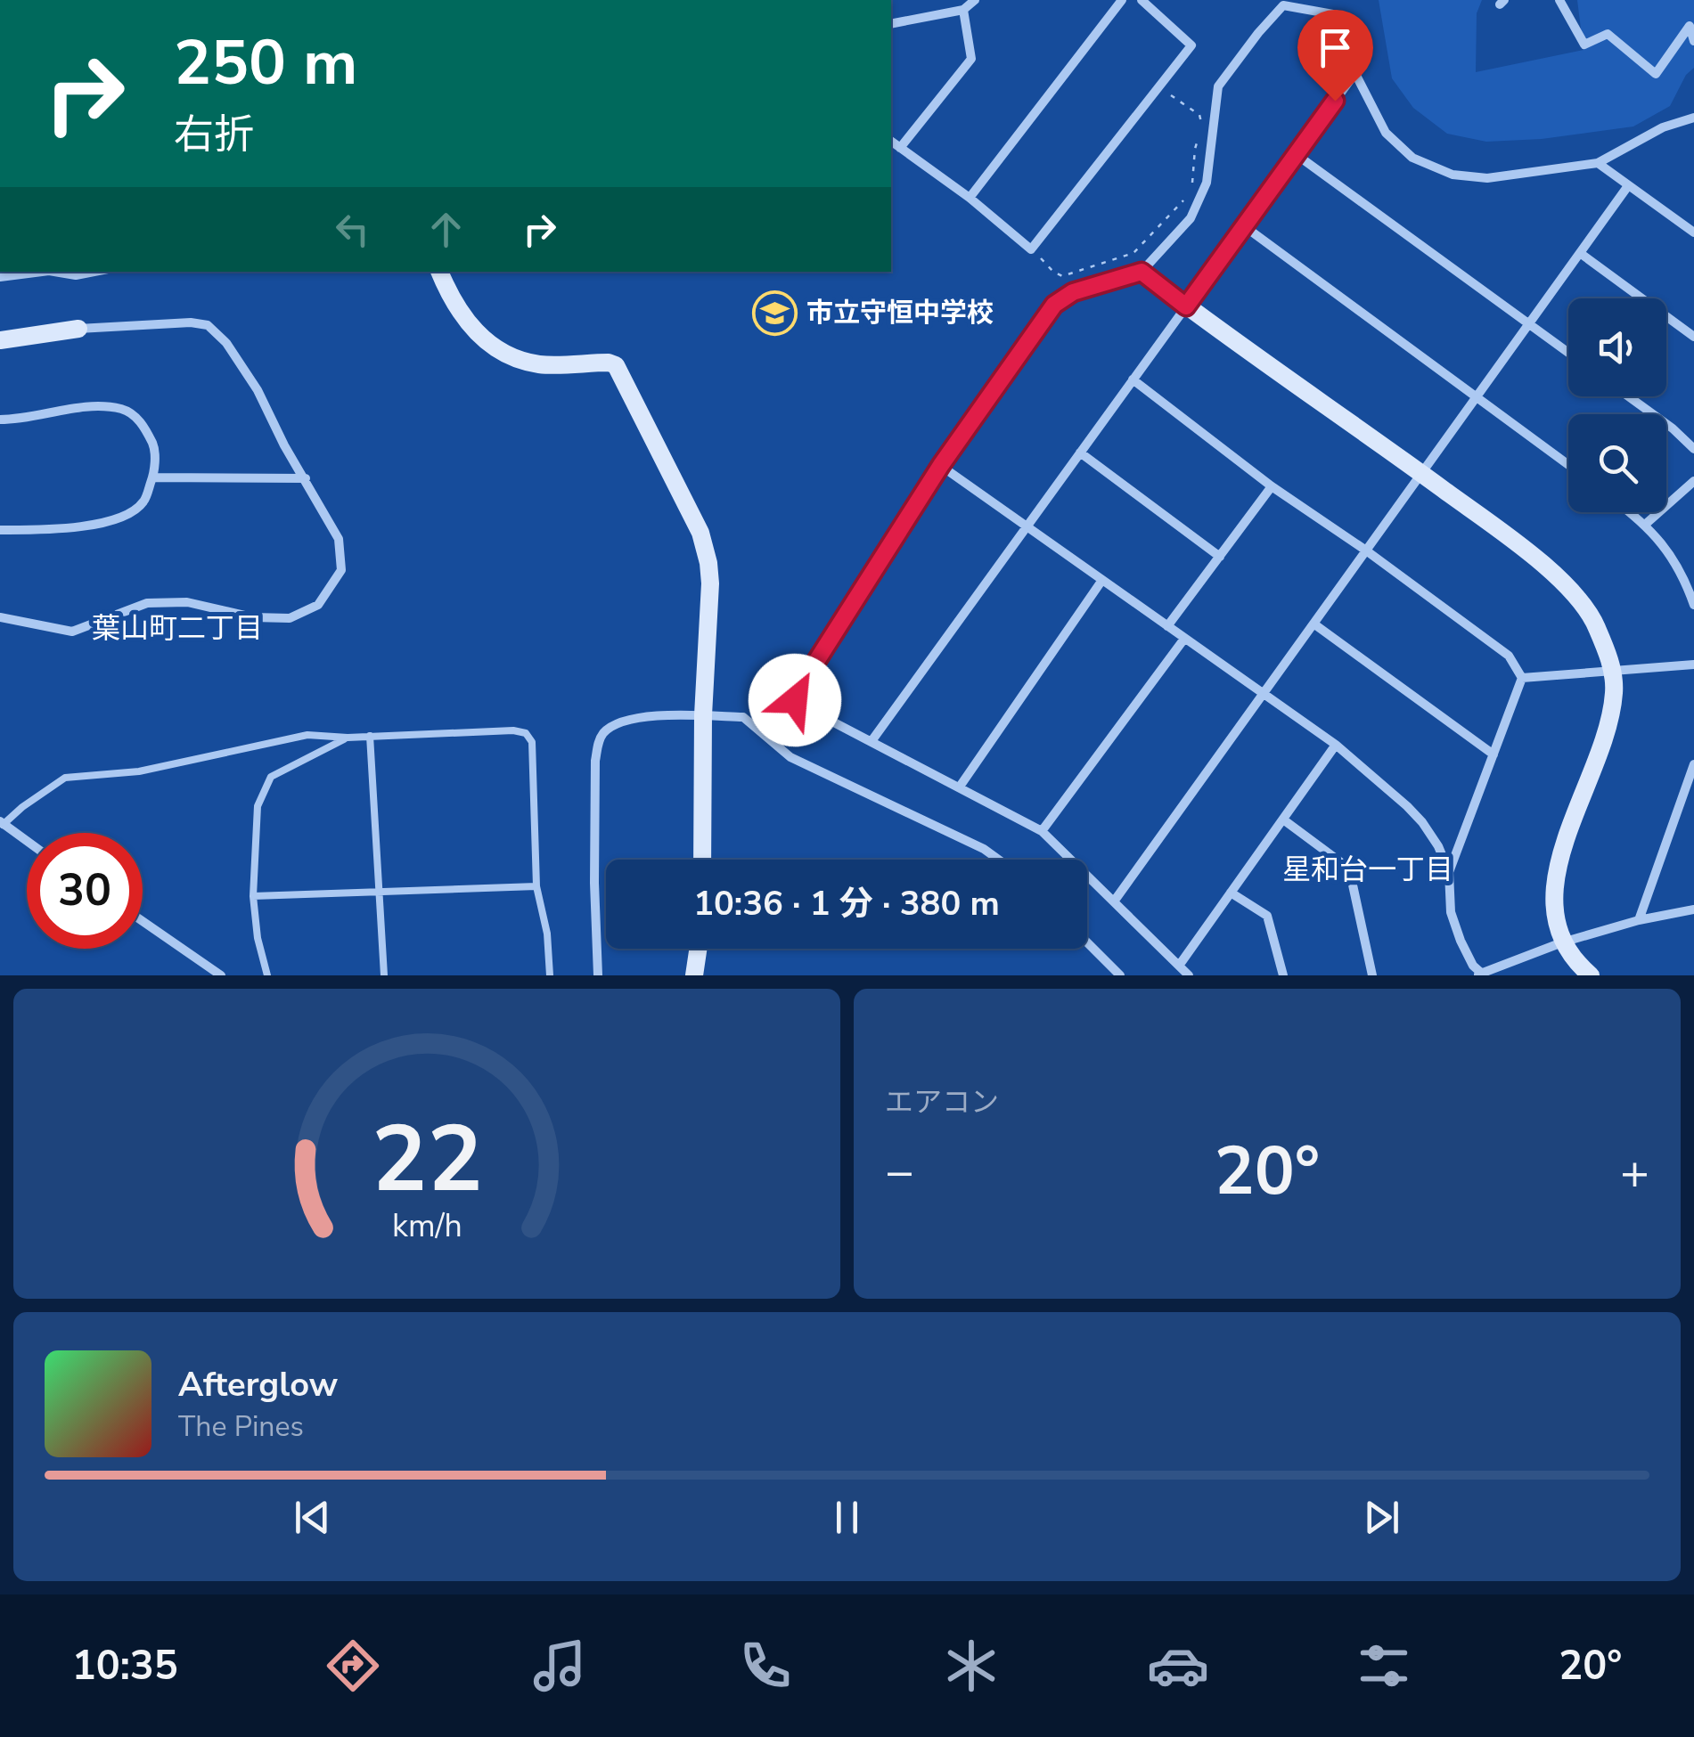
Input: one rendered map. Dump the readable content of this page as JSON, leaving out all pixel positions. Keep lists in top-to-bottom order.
{
  "districts": ["葉山町二丁目", "星和台一丁目"],
  "places": {
    "school or university": ["市立守恒中学校"]
  },
  "page": {
    "turn": ["250 m", "右折"],
    "limit": "30",
    "trip": "10:36 · 1 分 · 380 m",
    "tile": "エアコン",
    "heat": ["−", "20°", "+"],
    "song": ["Afterglow", "The Pines"],
    "tabs": ["10:35", "20°"],
    "gauge": ["22", "km/h"]
  }
}
